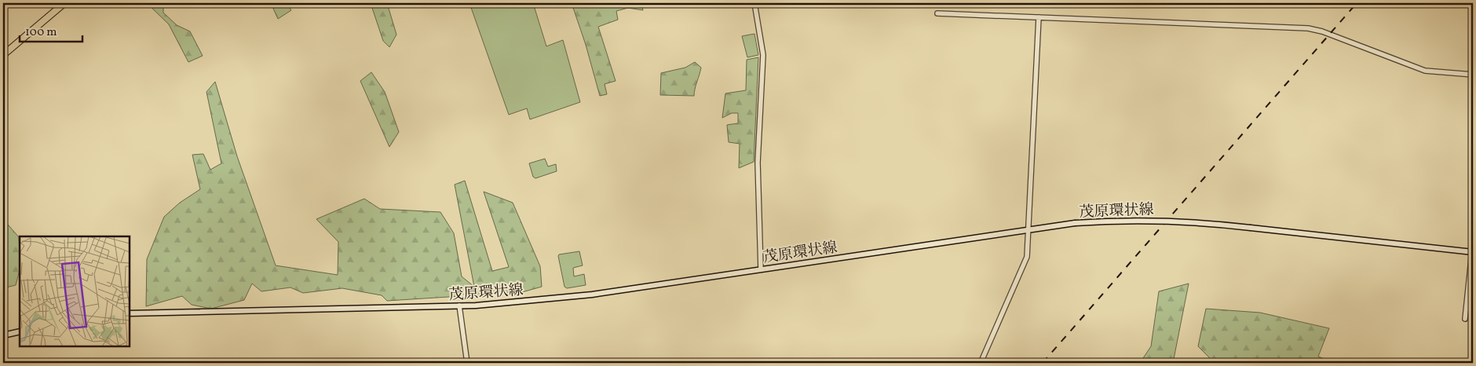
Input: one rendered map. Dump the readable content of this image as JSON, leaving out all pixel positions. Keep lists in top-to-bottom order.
{
  "streets": {
    "main road": ["茂原環状線"]
  },
  "scale_bar": "100 m"
}
